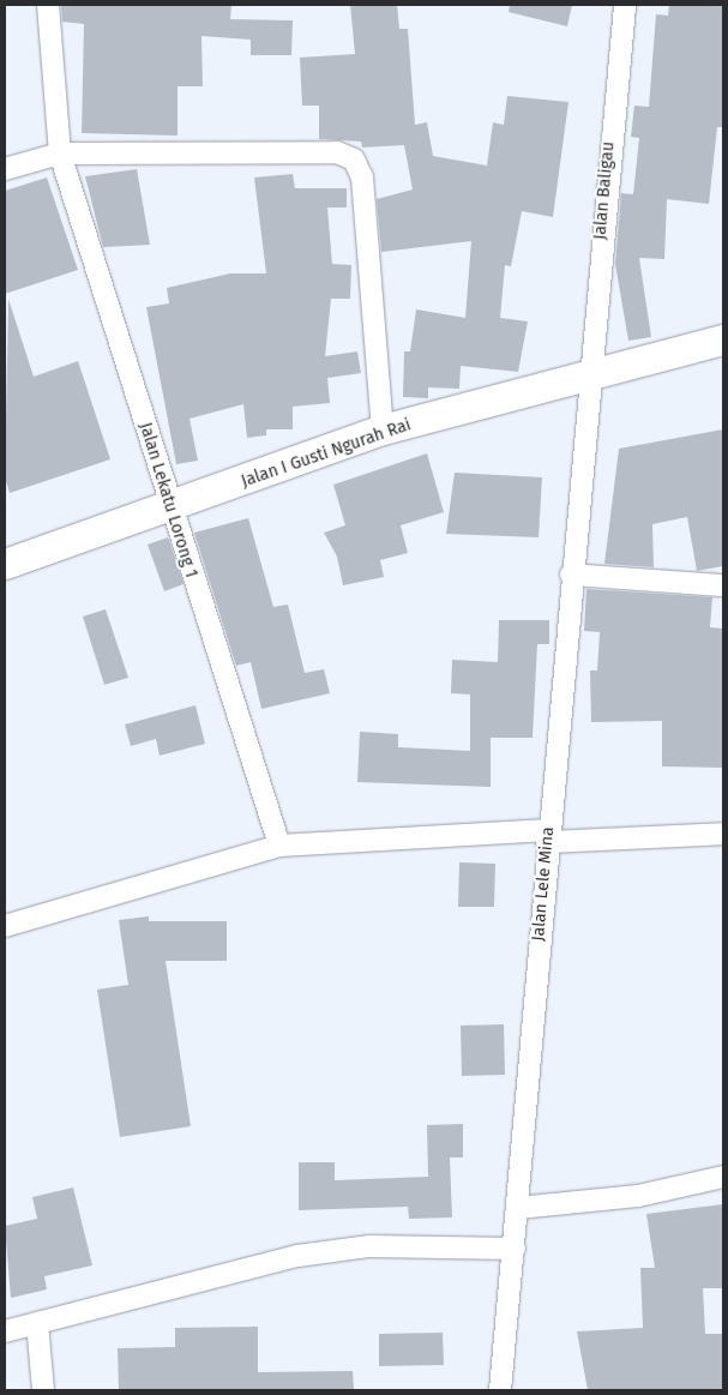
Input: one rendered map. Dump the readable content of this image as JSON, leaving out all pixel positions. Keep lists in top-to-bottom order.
{
  "streets": {
    "main road": ["Jalan I Gusti Ngurah Rai"],
    "street": ["Jalan Baligau", "Jalan Lekatu Lorong 1", "Jalan Lele Mina"]
  },
  "crossings": [
    ["Jalan Baligau", "Jalan I Gusti Ngurah Rai"],
    ["Jalan Baligau", "Jalan Lele Mina"],
    ["Jalan I Gusti Ngurah Rai", "Jalan Lekatu Lorong 1"],
    ["Jalan I Gusti Ngurah Rai", "Jalan Lele Mina"]
  ]
}
